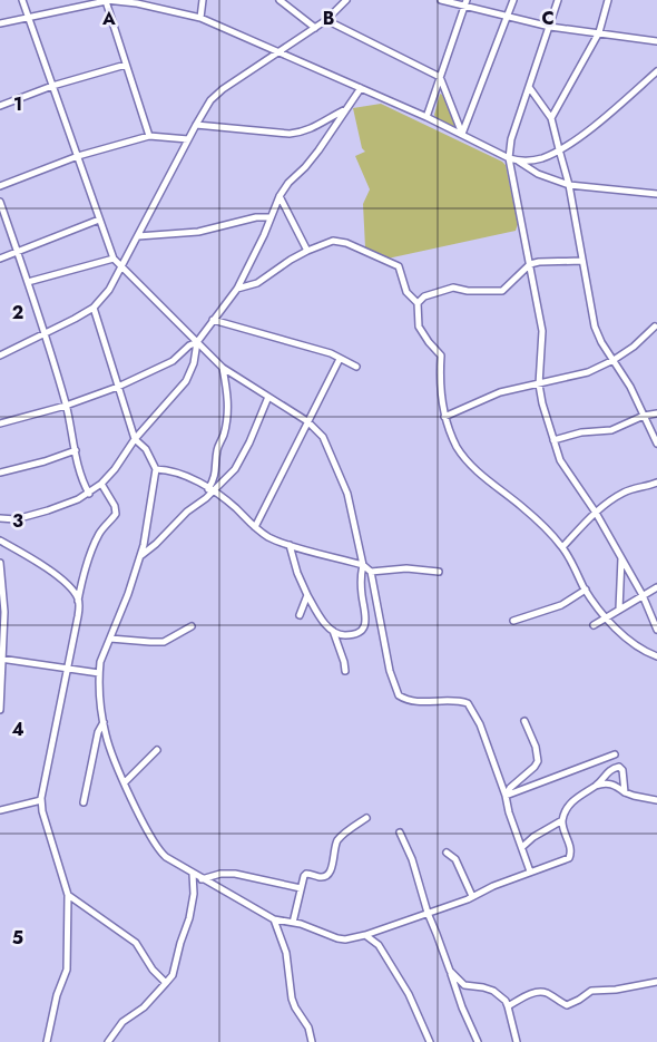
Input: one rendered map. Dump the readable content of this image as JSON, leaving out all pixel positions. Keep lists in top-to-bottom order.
{
  "grid": {
    "columns": ["A", "B", "C"],
    "rows": [
      "1",
      "2",
      "3",
      "4",
      "5"
    ]
  }
}
